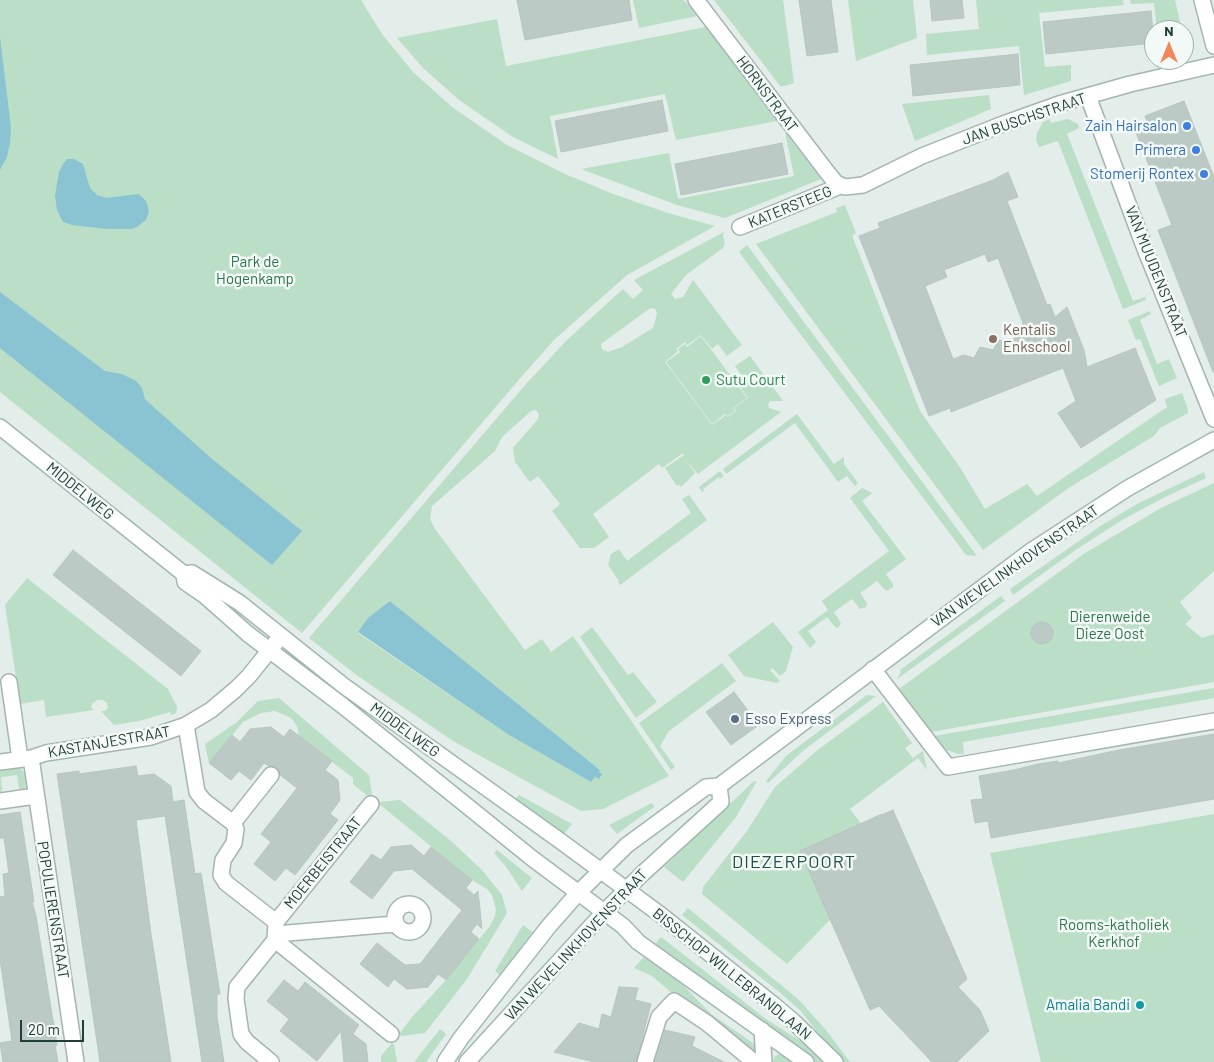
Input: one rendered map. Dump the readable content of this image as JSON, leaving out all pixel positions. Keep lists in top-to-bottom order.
{
  "streets": {
    "street": [
      "HORNSTRAAT",
      "JAN BUSCHSTRAAT",
      "KATERSTEEG",
      "VAN MUUDENSTRAAT",
      "MIDDELWEG",
      "VAN WEVELINKHOVENSTRAAT",
      "KASTANJESTRAAT",
      "MOERBEISTRAAT",
      "POPULIERENSTRAAT",
      "BISSCHOP WILLEBRANDLAAN"
    ]
  },
  "crossings": [
    ["HORNSTRAAT", "JAN BUSCHSTRAAT"],
    ["HORNSTRAAT", "KATERSTEEG"],
    ["JAN BUSCHSTRAAT", "KATERSTEEG"],
    ["JAN BUSCHSTRAAT", "VAN MUUDENSTRAAT"],
    ["MIDDELWEG", "VAN WEVELINKHOVENSTRAAT"],
    ["MIDDELWEG", "KASTANJESTRAAT"],
    ["MIDDELWEG", "BISSCHOP WILLEBRANDLAAN"],
    ["VAN WEVELINKHOVENSTRAAT", "BISSCHOP WILLEBRANDLAAN"],
    ["KASTANJESTRAAT", "POPULIERENSTRAAT"]
  ],
  "districts": ["DIEZERPOORT"],
  "parks": ["Park de Hogenkamp", "Dierenweide Dieze Oost", "Rooms-katholiek Kerkhof"],
  "places": [
    "Zain Hairsalon",
    "Primera",
    "Stomerij Rontex",
    "Kentalis Enkschool",
    "Sutu Court",
    "Esso Express",
    "Amalia Bandi"
  ],
  "scale_bar": "20 m",
  "north": "top"
}
